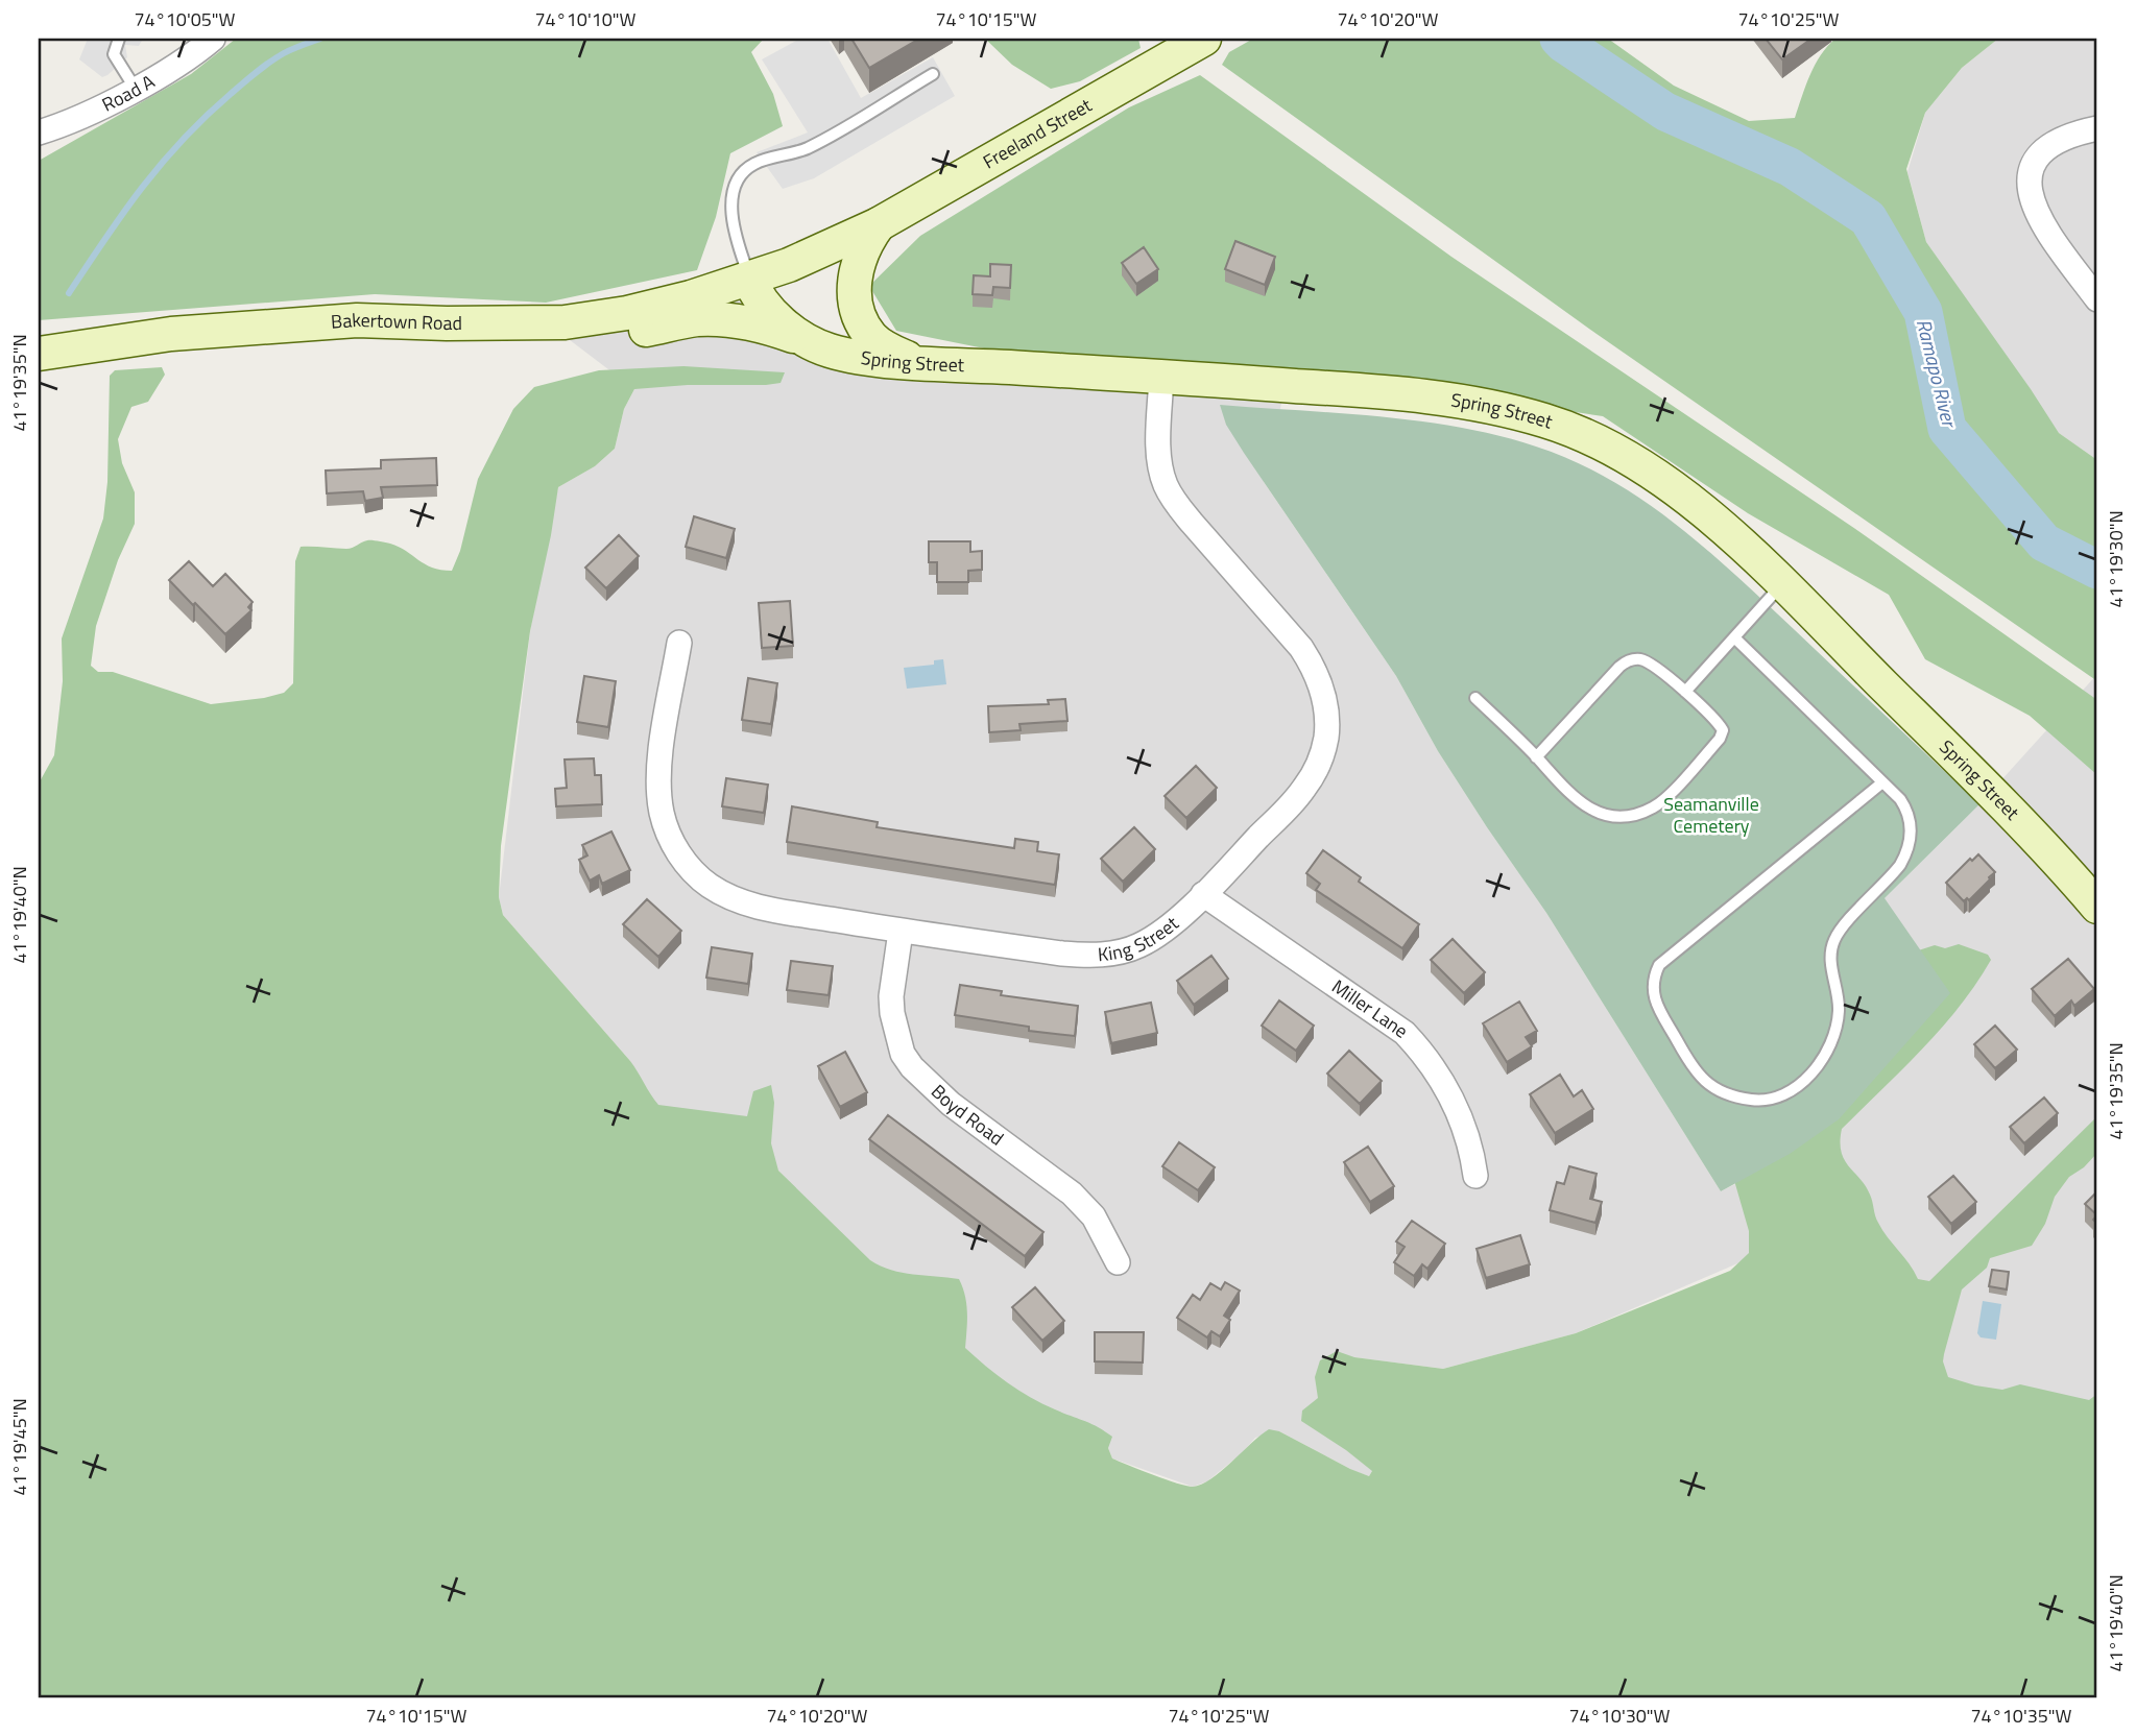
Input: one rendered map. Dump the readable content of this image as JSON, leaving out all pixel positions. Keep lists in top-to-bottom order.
{
  "streets": {
    "street": [
      "Road A",
      "Freeland Street",
      "Bakertown Road",
      "Spring Street",
      "King Street",
      "Miller Lane",
      "Boyd Road"
    ]
  },
  "crossings": [
    ["Freeland Street", "Bakertown Road"],
    ["Freeland Street", "Spring Street"],
    ["Bakertown Road", "Spring Street"],
    ["Spring Street", "King Street"],
    ["King Street", "Miller Lane"],
    ["King Street", "Boyd Road"]
  ],
  "water": ["Ramapo River"],
  "parks": ["Seamanville Cemetery"],
  "coordinates": [
    "74°10'05\"W",
    "74°10'10\"W",
    "74°10'15\"W",
    "74°10'20\"W",
    "74°10'25\"W",
    "41°19'35\"N",
    "41°19'30\"N",
    "41°19'40\"N",
    "41°19'45\"N",
    "74°10'30\"W",
    "74°10'35\"W"
  ]
}
